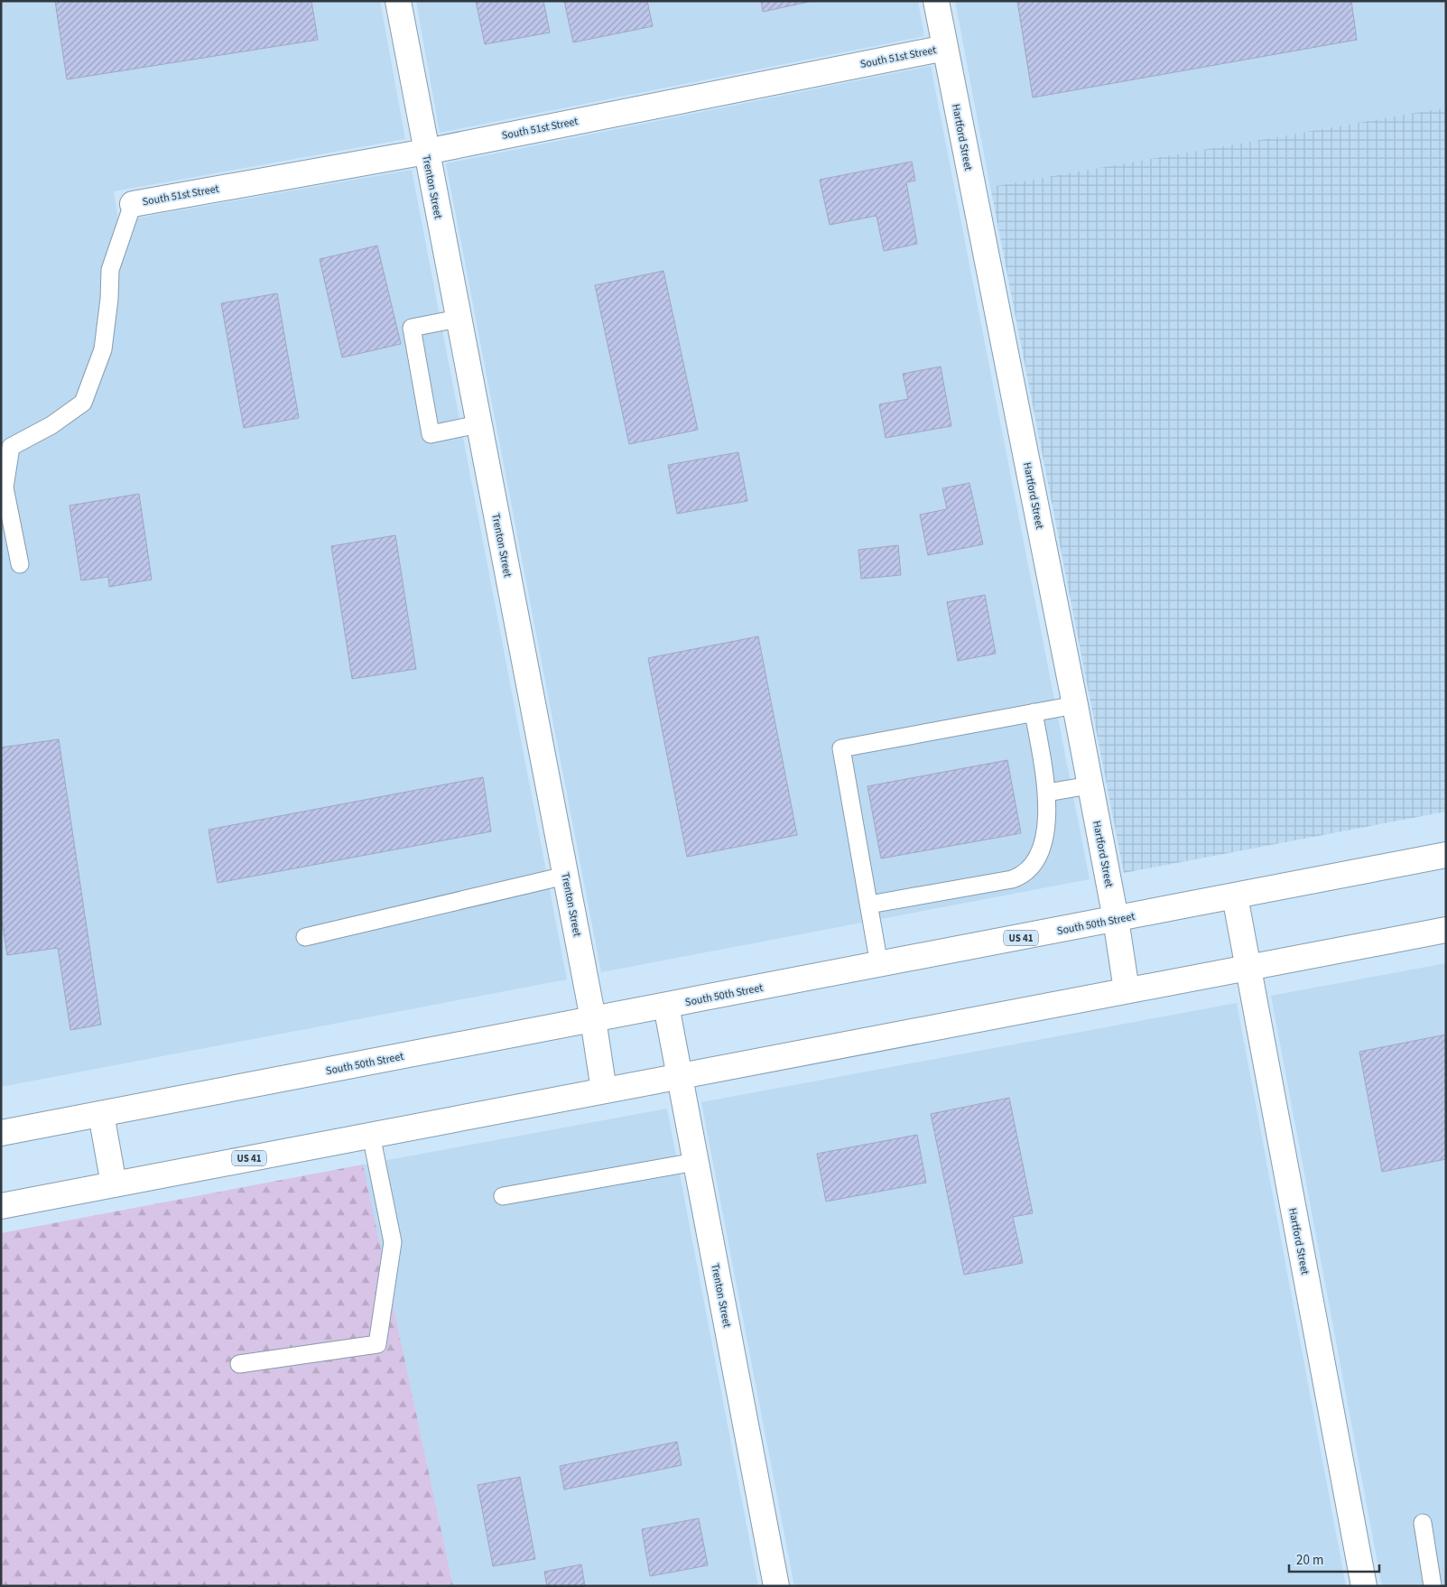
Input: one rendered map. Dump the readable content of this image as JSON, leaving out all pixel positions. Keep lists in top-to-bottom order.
{
  "streets": {
    "street": [
      "South 51st Street",
      "Hartford Street",
      "Trenton Street",
      "South 50th Street",
      "US 41"
    ]
  },
  "crossings": [
    ["South 51st Street", "Hartford Street"],
    ["South 51st Street", "Trenton Street"],
    ["Hartford Street", "South 50th Street"],
    ["Hartford Street", "US 41"],
    ["Trenton Street", "South 50th Street"],
    ["Trenton Street", "US 41"]
  ],
  "scale_bar": "20 m"
}
